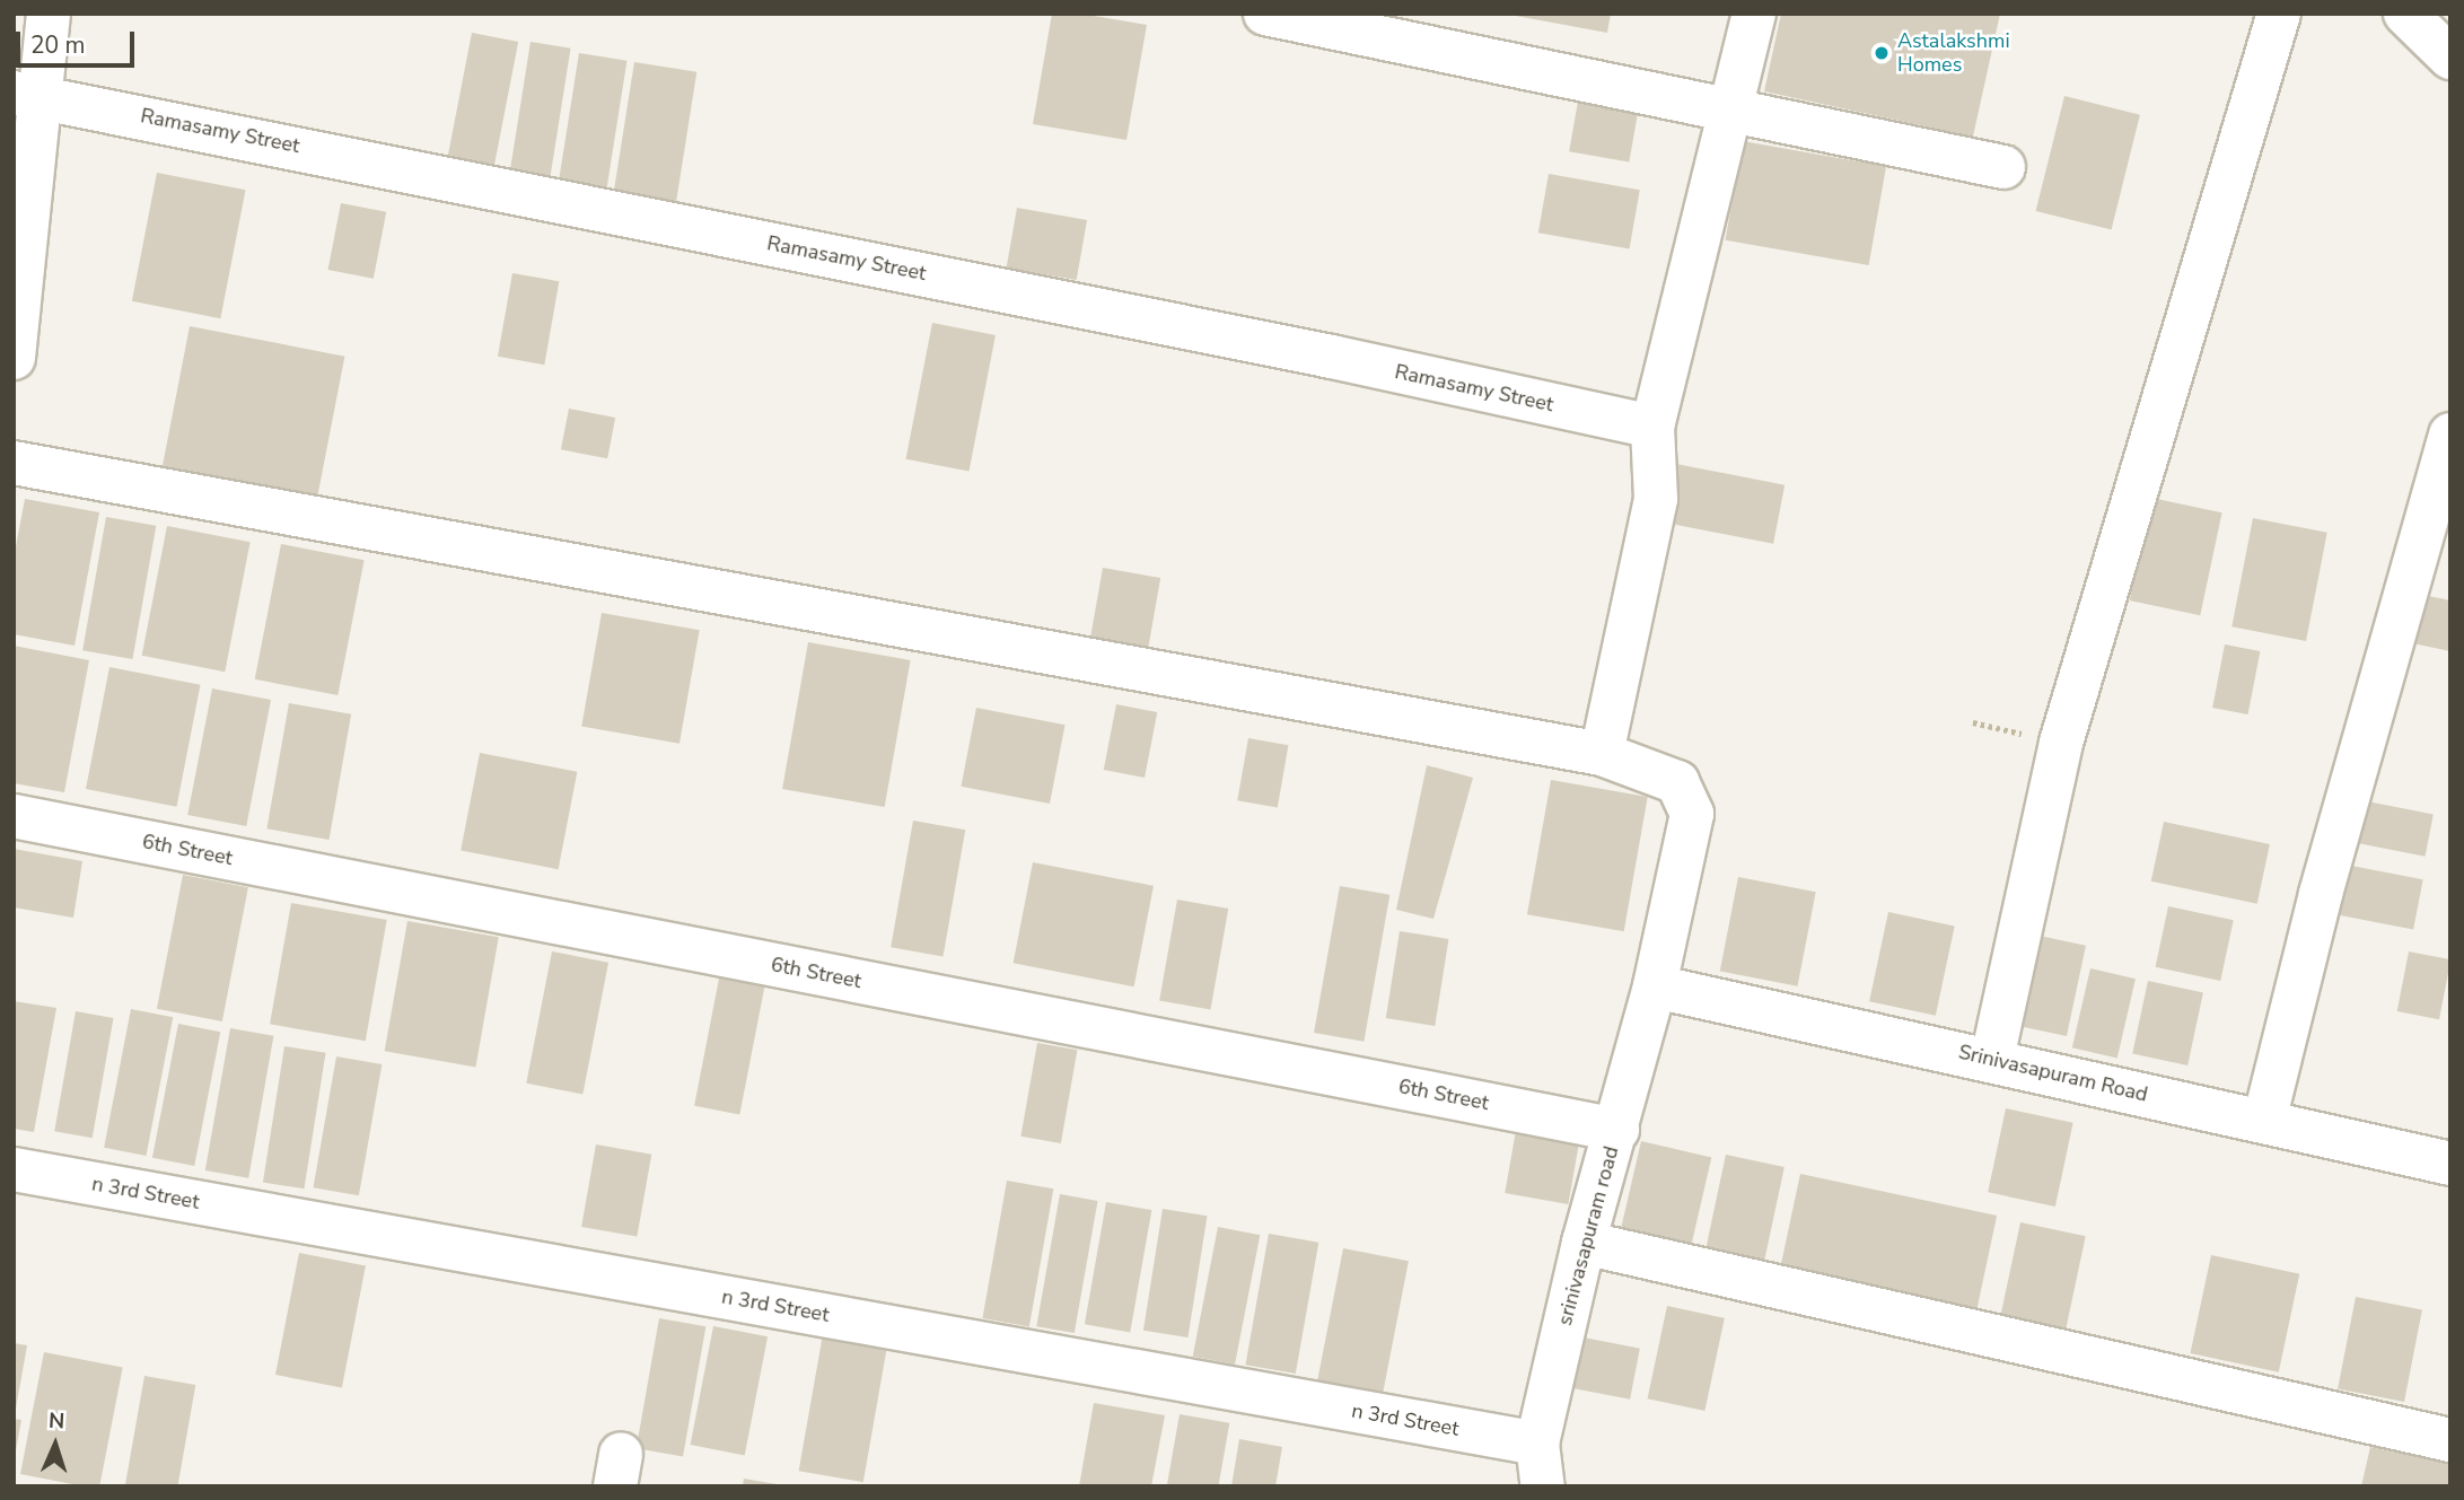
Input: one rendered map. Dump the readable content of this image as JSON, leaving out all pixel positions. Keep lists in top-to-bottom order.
{
  "streets": {
    "street": [
      "Ramasamy Street",
      "6th Street",
      "Srinivasapuram Road",
      "n 3rd Street",
      "srinivasapuram road"
    ]
  },
  "crossings": [
    ["6th Street", "srinivasapuram road"],
    ["Srinivasapuram Road", "srinivasapuram road"],
    ["n 3rd Street", "srinivasapuram road"]
  ],
  "places": ["Astalakshmi Homes"],
  "scale_bar": "20 m",
  "north": "top"
}
